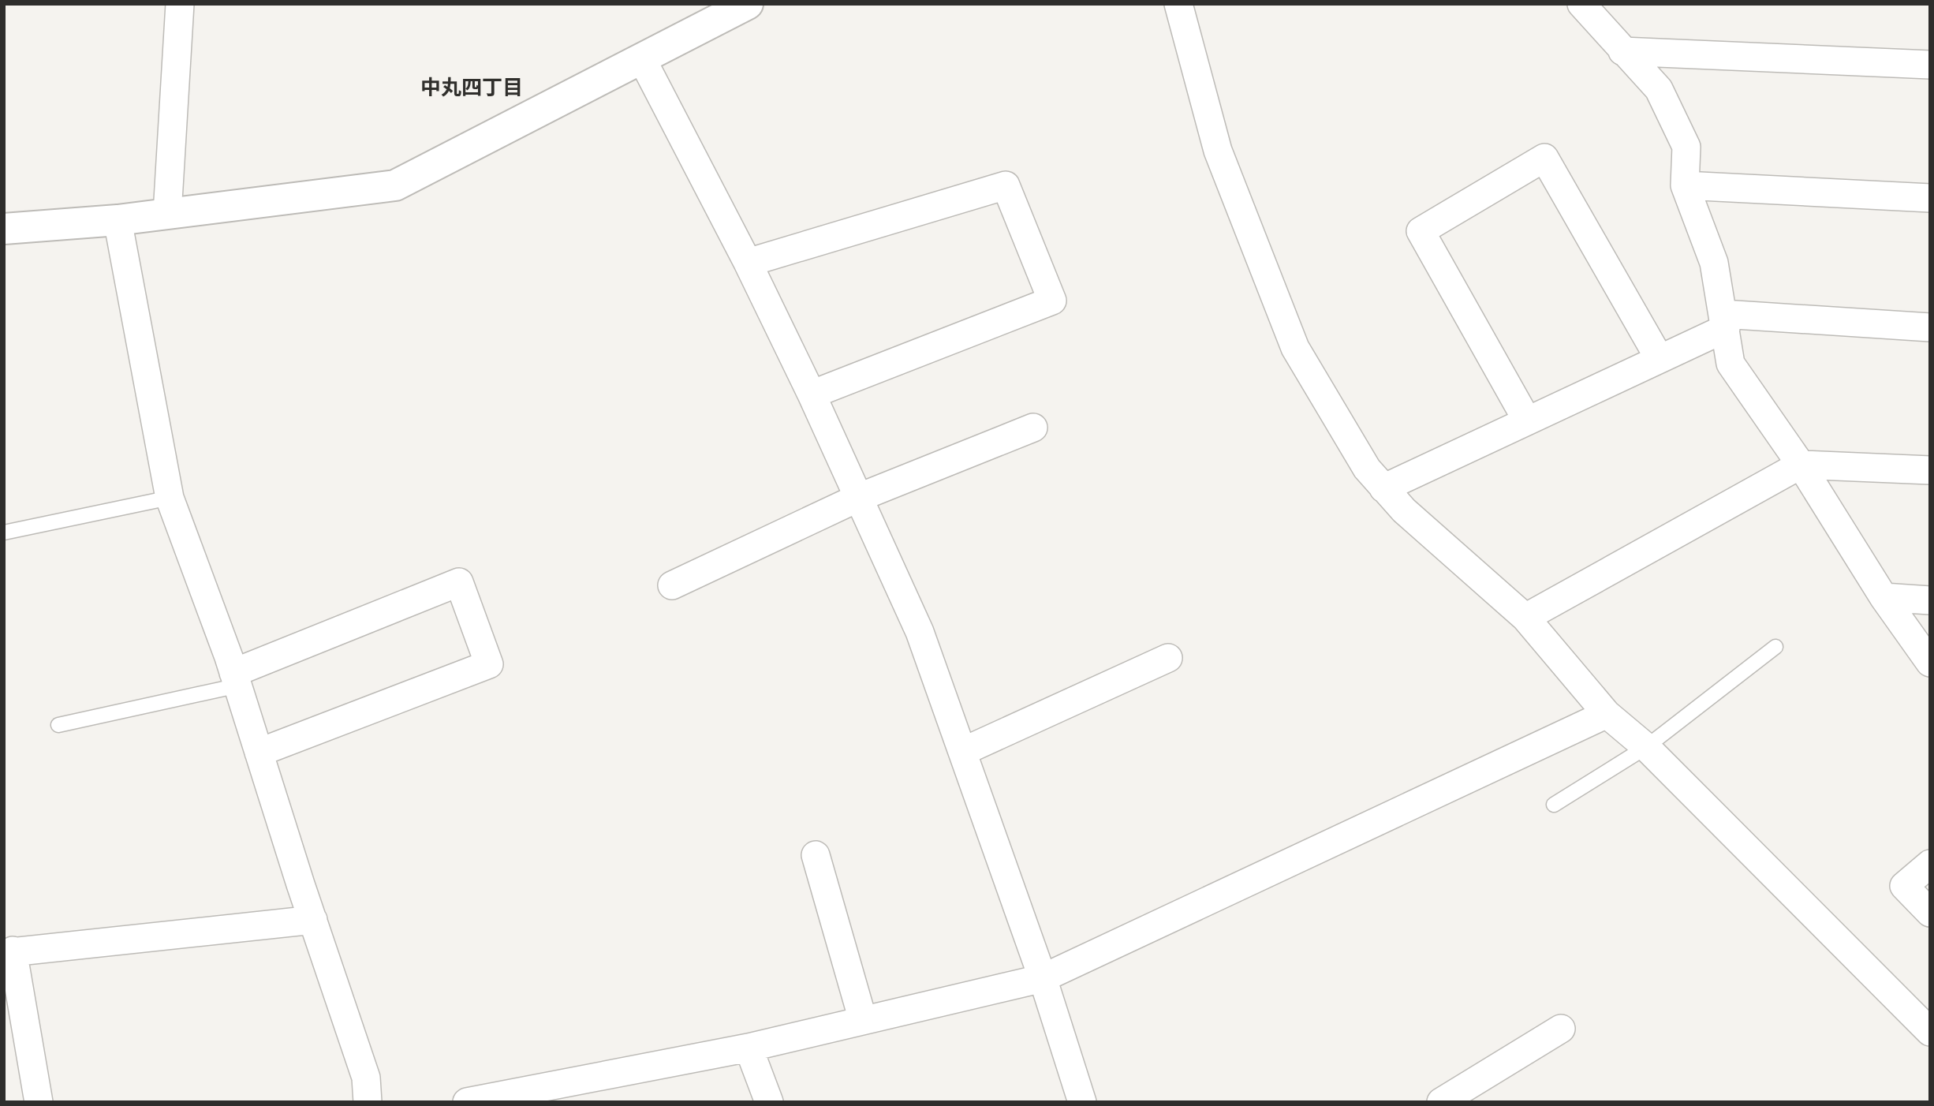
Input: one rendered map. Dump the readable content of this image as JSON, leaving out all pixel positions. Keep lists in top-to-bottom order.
{
  "districts": ["中丸四丁目"]
}
